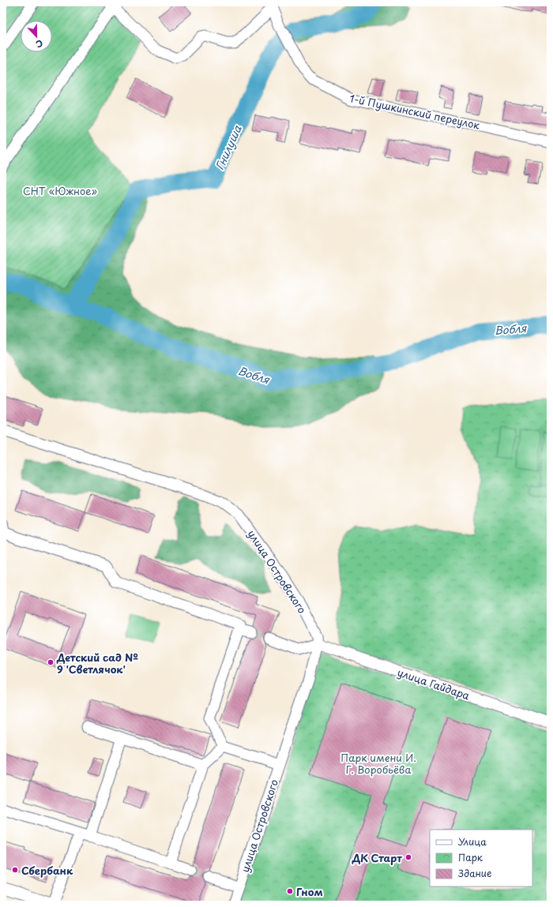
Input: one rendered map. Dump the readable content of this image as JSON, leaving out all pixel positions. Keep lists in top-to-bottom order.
{
  "streets": {
    "street": ["1-й Пушкинский переулок", "улица Островского", "улица Гайдара"]
  },
  "crossings": [
    ["улица Островского", "улица Гайдара"]
  ],
  "water": ["Гнилуша", "Вобля"],
  "parks": ["СНТ «Южное»", "Парк имени И. Г. Воробьёва"],
  "places": [
    "Детский сад № 9 'Светлячок'",
    "ДК Старт",
    "Сбербанк",
    "Гном"
  ],
  "legend": ["Улица", "Парк", "Здание"],
  "north": "bottom"
}
